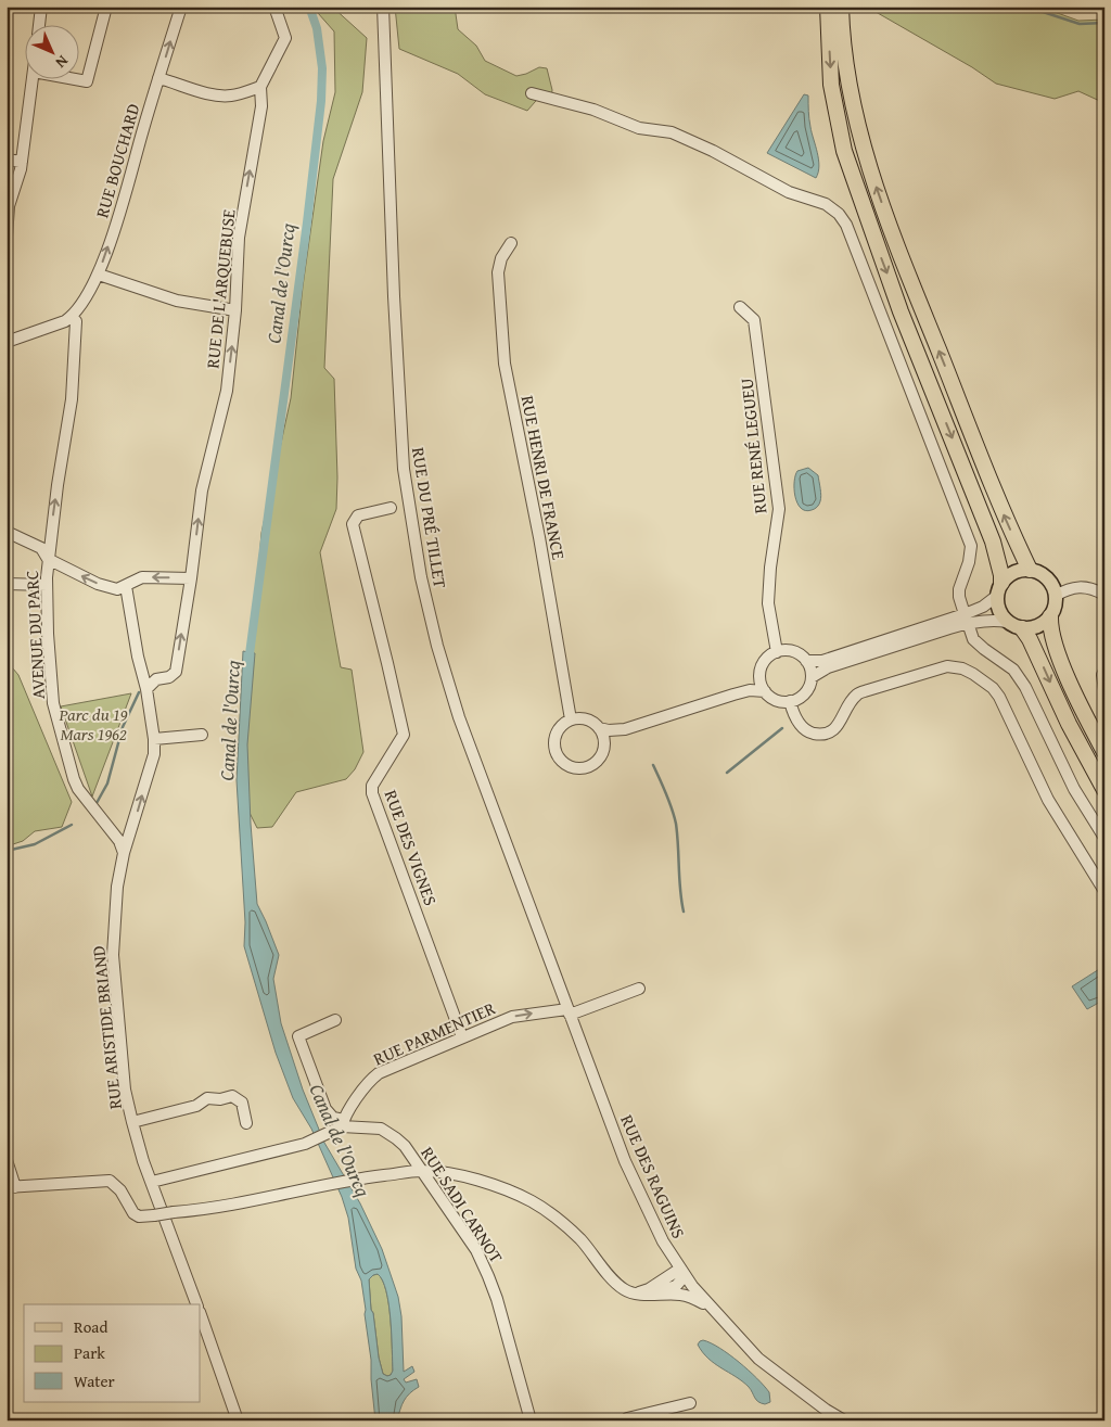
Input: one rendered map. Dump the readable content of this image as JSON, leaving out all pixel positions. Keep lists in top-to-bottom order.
{
  "streets": {
    "street": [
      "RUE BOUCHARD",
      "RUE DE L'ARQUEBUSE",
      "RUE RENÉ LEGUEU",
      "RUE HENRI DE FRANCE",
      "RUE DU PRÉ TILLET",
      "AVENUE DU PARC",
      "RUE DES VIGNES",
      "RUE ARISTIDE BRIAND",
      "RUE PARMENTIER",
      "RUE DES RAGUINS",
      "RUE SADI CARNOT"
    ]
  },
  "crossings": [
    ["RUE BOUCHARD", "AVENUE DU PARC"],
    ["RUE DE L'ARQUEBUSE", "RUE ARISTIDE BRIAND"],
    ["RUE DU PRÉ TILLET", "RUE PARMENTIER"],
    ["RUE DU PRÉ TILLET", "RUE DES RAGUINS"],
    ["AVENUE DU PARC", "RUE ARISTIDE BRIAND"],
    ["RUE DES VIGNES", "RUE PARMENTIER"],
    ["RUE ARISTIDE BRIAND", "RUE PARMENTIER"],
    ["RUE PARMENTIER", "RUE DES RAGUINS"],
    ["RUE PARMENTIER", "RUE SADI CARNOT"]
  ],
  "one_way": ["RUE BOUCHARD", "RUE DE L'ARQUEBUSE", "AVENUE DU PARC"],
  "water": ["Canal de l'Ourcq"],
  "parks": ["Parc du 19 Mars 1962"],
  "legend": ["Road", "Park", "Water"],
  "north": "bottom right"
}
